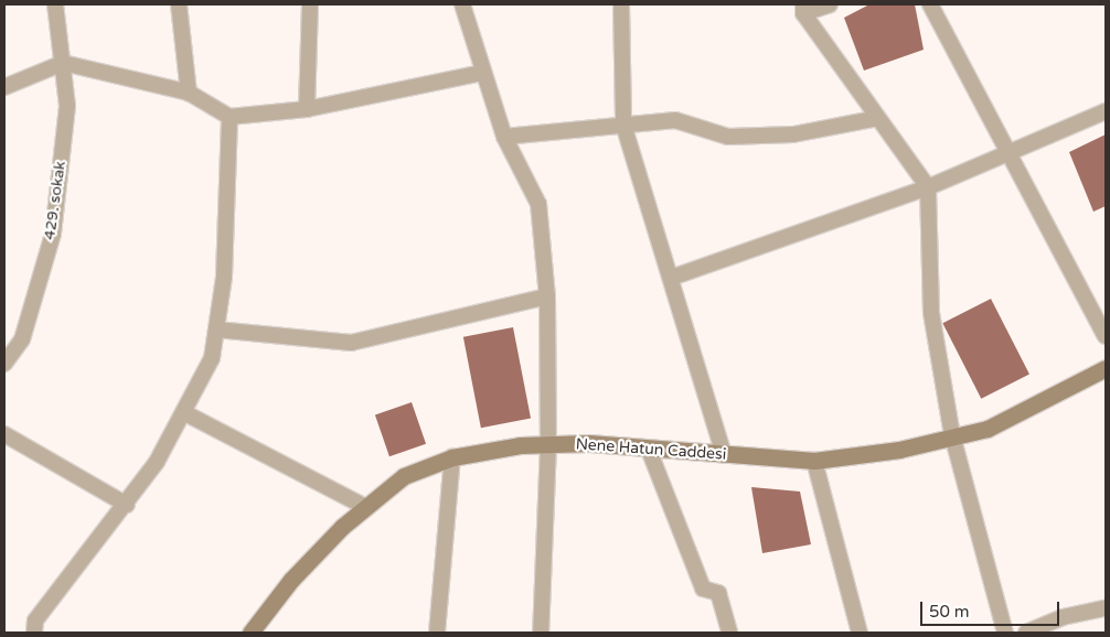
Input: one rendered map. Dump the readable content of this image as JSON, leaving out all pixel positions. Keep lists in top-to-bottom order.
{
  "streets": {
    "street": ["429. sokak", "Nene Hatun Caddesi"]
  },
  "scale_bar": "50 m"
}
